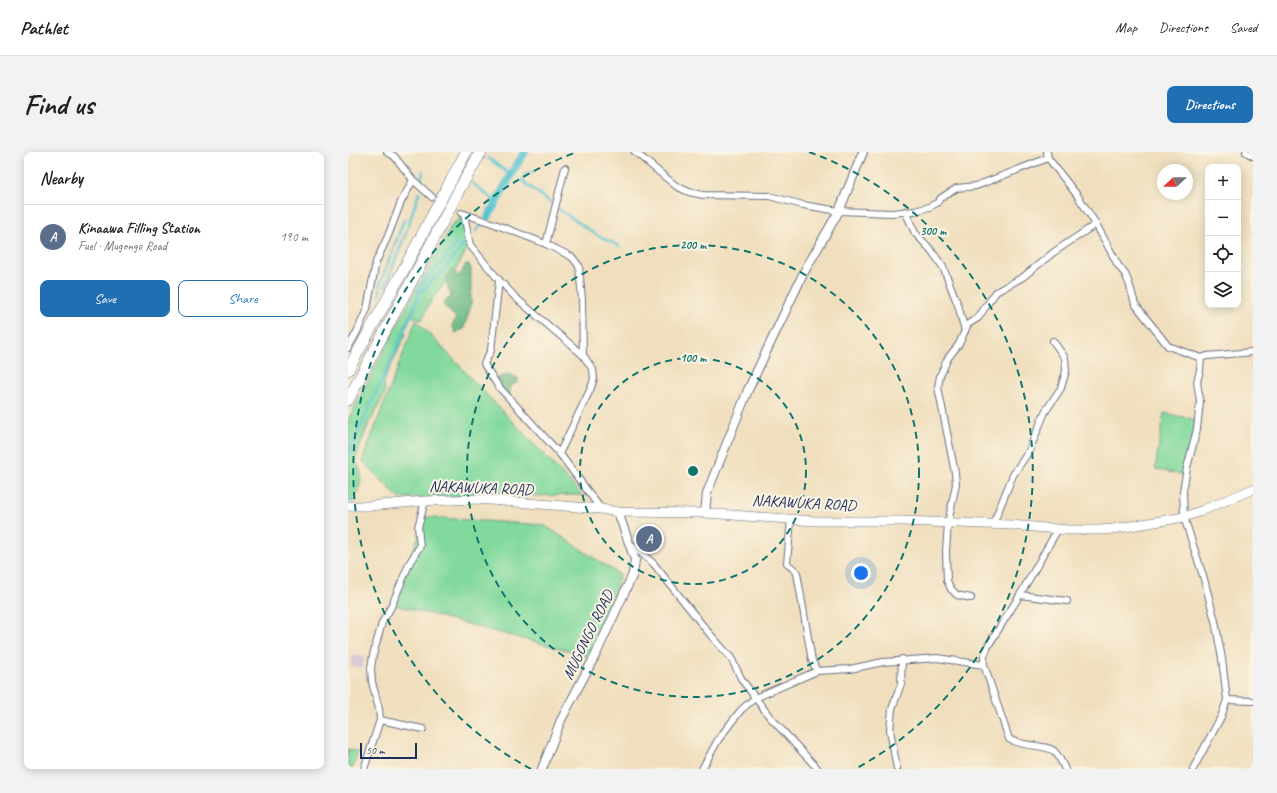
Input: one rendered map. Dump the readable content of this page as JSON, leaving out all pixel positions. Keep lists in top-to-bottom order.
{
  "streets": {
    "main road": ["NAKAWUKA ROAD"],
    "street": ["MUGONGO ROAD"]
  },
  "crossings": [
    ["NAKAWUKA ROAD", "MUGONGO ROAD"]
  ],
  "scale_bar": "50 m",
  "north": "left",
  "page": {
    "header": "Pathlet",
    "nav": ["Map", "Directions", "Saved"],
    "buttons": [
      "Directions",
      ["Save", "Share"]
    ],
    "title": "Find us",
    "heading": "Nearby",
    "map_buttons": ["+", "−"],
    "list": [
      {
        "mark": "A",
        "name": "Kinaawa Filling Station",
        "note": "Fuel · Mugongo Road",
        "value": "190 m"
      }
    ],
    "pins": "A",
    "scale": "50 m"
  },
  "rings": ["300 m", "200 m", "100 m"]
}
